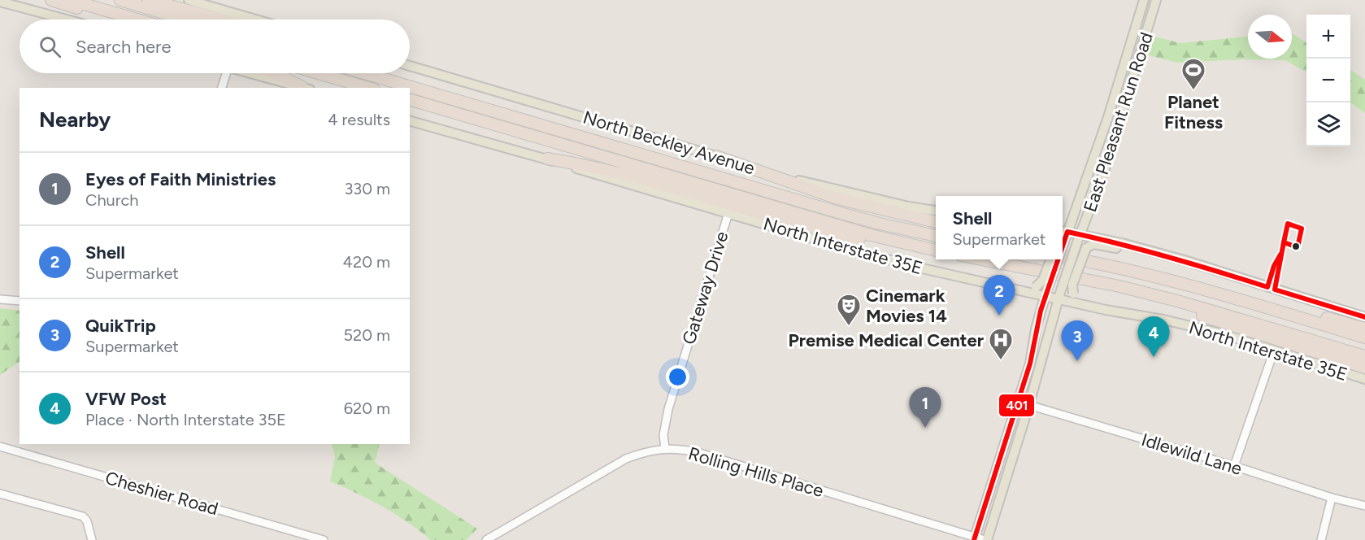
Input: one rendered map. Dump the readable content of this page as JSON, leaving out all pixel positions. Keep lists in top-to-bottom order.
{
  "streets": {
    "main road": ["East Pleasant Run Road", "North Beckley Avenue", "North Interstate 35E"],
    "street": [
      "Gateway Drive",
      "Idlewild Lane",
      "Rolling Hills Place",
      "Cheshier Road"
    ]
  },
  "crossings": [
    ["East Pleasant Run Road", "North Interstate 35E"],
    ["East Pleasant Run Road", "Idlewild Lane"],
    ["East Pleasant Run Road", "Rolling Hills Place"],
    ["North Interstate 35E", "Gateway Drive"],
    ["Gateway Drive", "Rolling Hills Place"]
  ],
  "places": {
    "sports": ["Planet Fitness"],
    "theatre": ["Cinemark Movies 14"],
    "hospital": ["Premise Medical Center"]
  },
  "lines": ["transit line 401"],
  "north": "right",
  "page": {
    "map_buttons": ["+", "−"],
    "search": "Search here",
    "heading": ["Nearby", "4 results"],
    "list": [
      {
        "mark": "1",
        "name": "Eyes of Faith Ministries",
        "note": "Church",
        "value": "330 m"
      },
      {
        "mark": "2",
        "name": "Shell",
        "note": "Supermarket",
        "value": "420 m"
      },
      {
        "mark": "3",
        "name": "QuikTrip",
        "note": "Supermarket",
        "value": "520 m"
      },
      {
        "mark": "4",
        "name": "VFW Post",
        "note": "Place · North Interstate 35E",
        "value": "620 m"
      }
    ],
    "popup": ["Shell", "Supermarket"],
    "pins": [
      "2",
      "4",
      "3",
      "1"
    ]
  }
}
